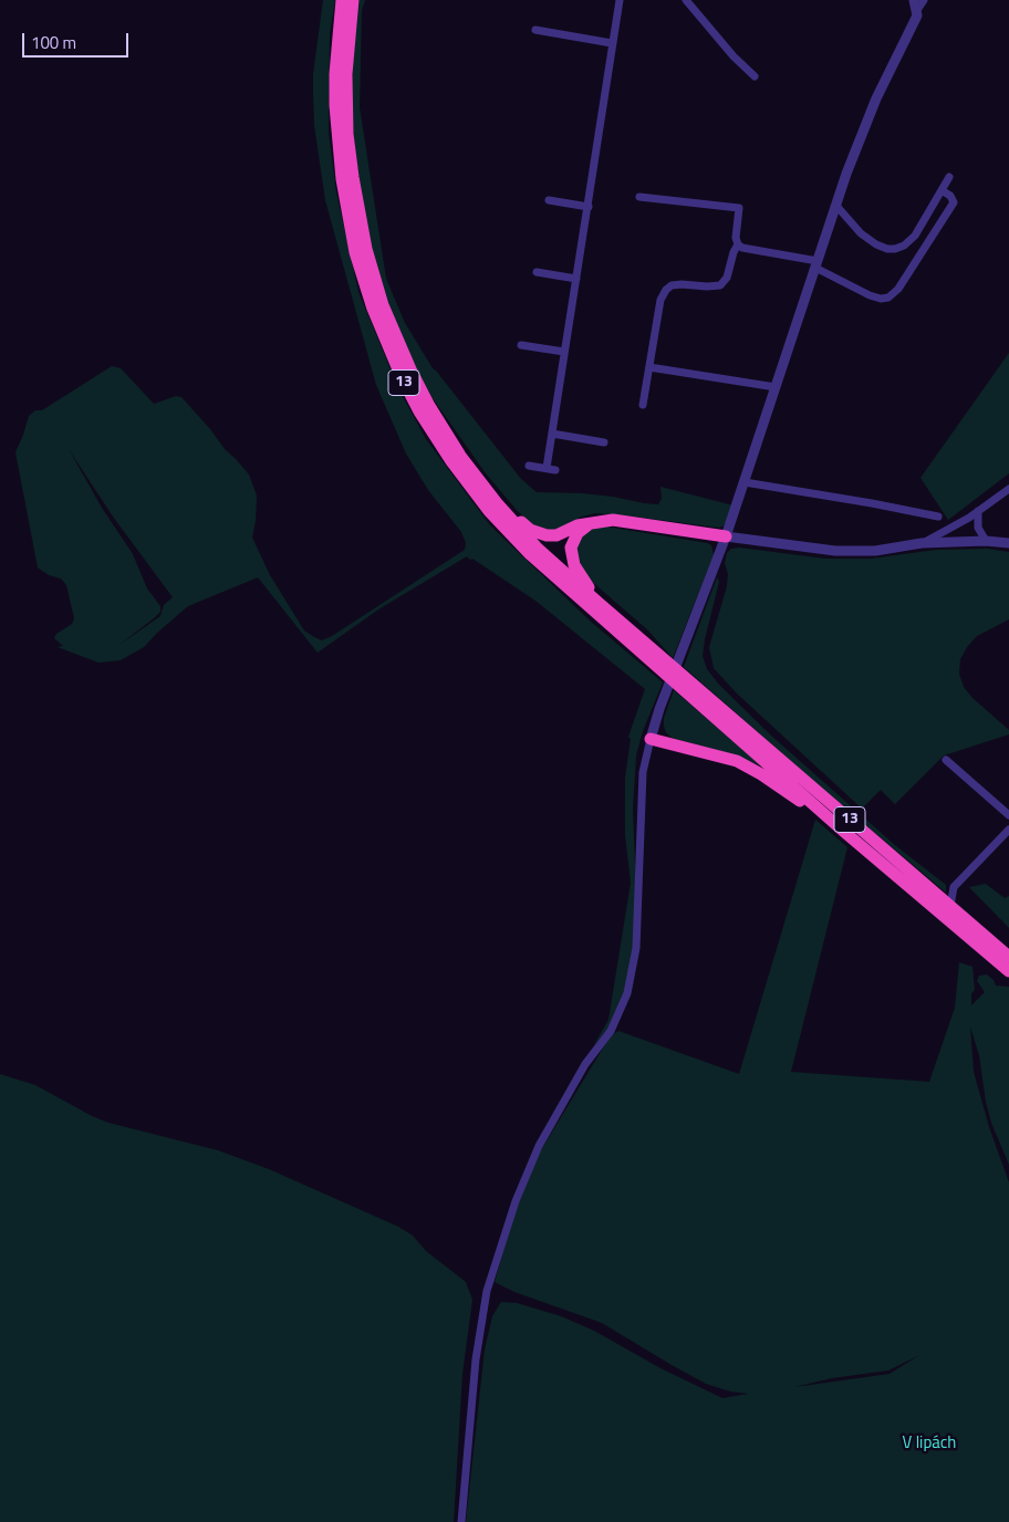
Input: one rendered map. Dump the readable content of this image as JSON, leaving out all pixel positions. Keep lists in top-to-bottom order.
{
  "streets": {
    "highway": ["13"]
  },
  "parks": ["V lipách"],
  "scale_bar": "100 m"
}
